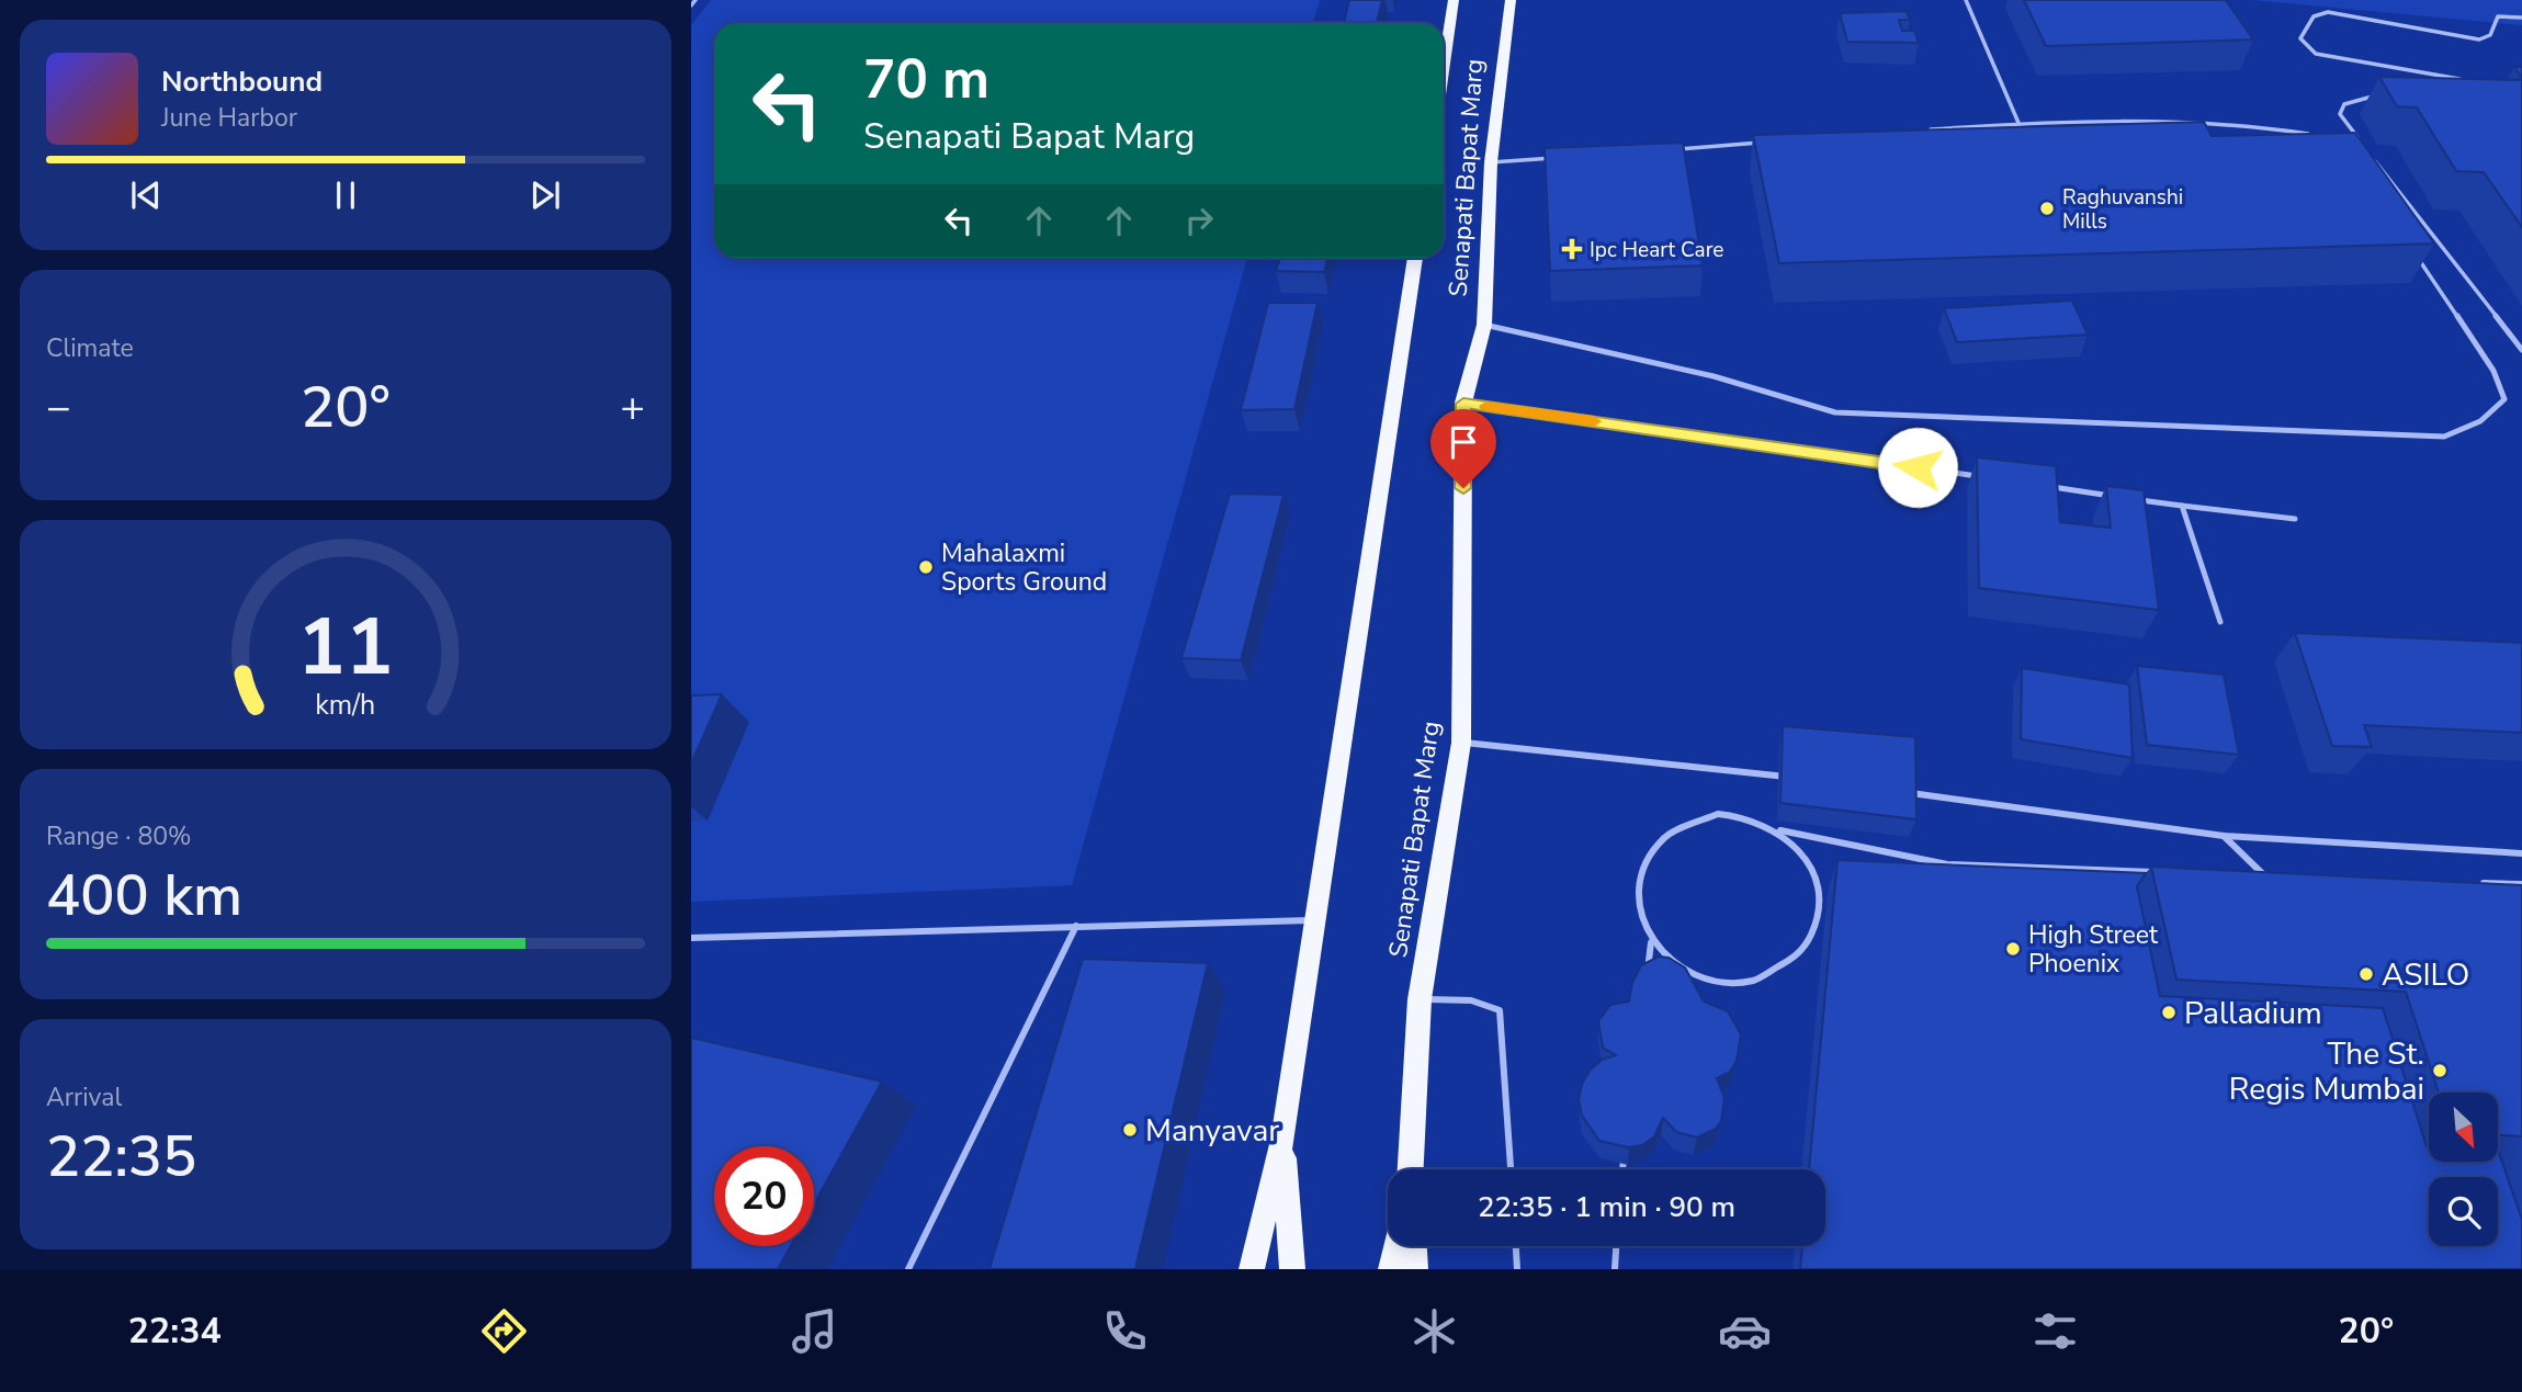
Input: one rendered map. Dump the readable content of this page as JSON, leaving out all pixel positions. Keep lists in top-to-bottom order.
{
  "streets": {
    "main road": ["Senapati Bapat Marg"]
  },
  "places": {
    "other": [
      "Raghuvanshi Mills",
      "Mahalaxmi Sports Ground",
      "High Street Phoenix",
      "ASILO",
      "Palladium",
      "The St. Regis Mumbai",
      "Manyavar"
    ],
    "health": ["Ipc Heart Care"]
  },
  "north": "bottom right",
  "page": {
    "turn": ["70 m", "Senapati Bapat Marg"],
    "song": ["Northbound", "June Harbor"],
    "tile": [
      "Climate",
      ["Range · 80%", "400 km"],
      ["Arrival", "22:35"]
    ],
    "heat": ["−", "20°", "+"],
    "limit": "20",
    "trip": "22:35 · 1 min · 90 m",
    "tabs": ["22:34", "20°"],
    "gauge": ["11", "km/h"]
  }
}
